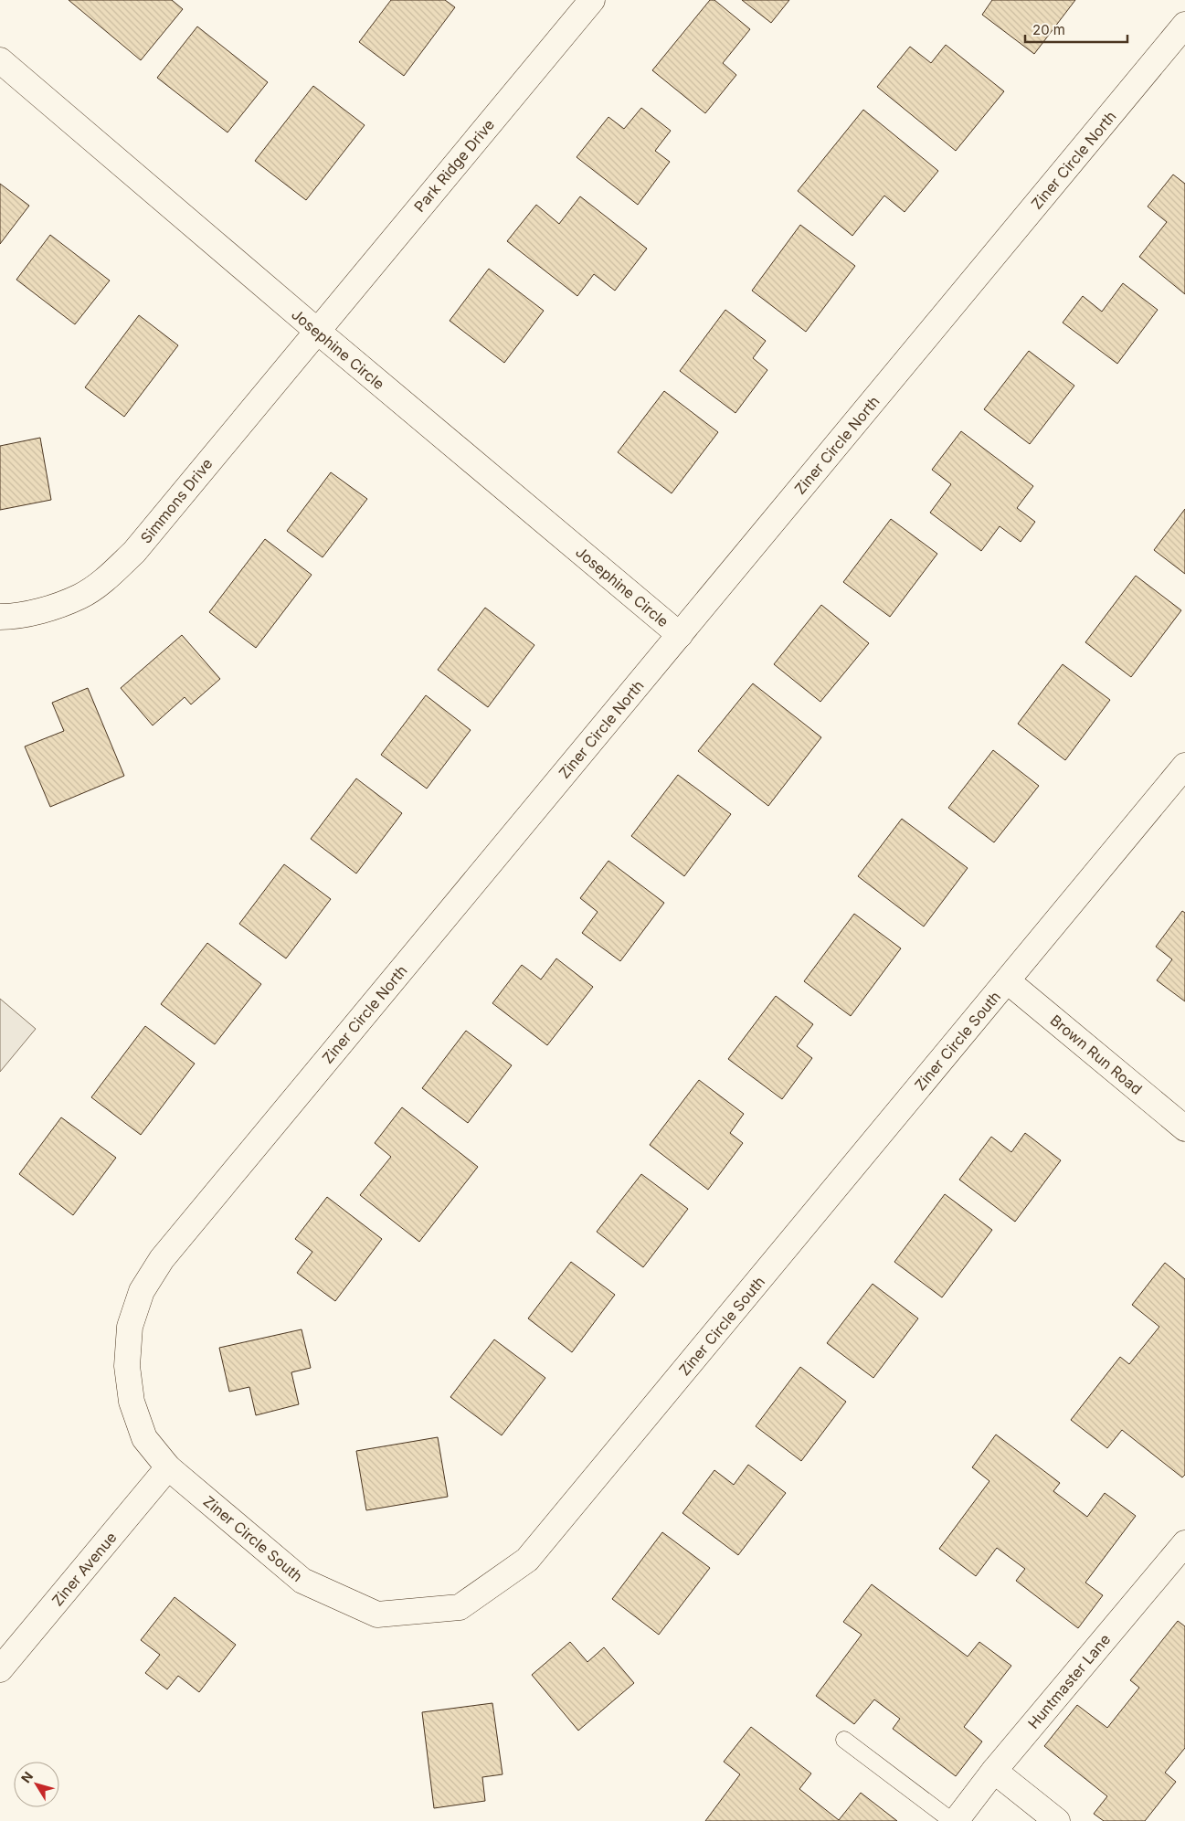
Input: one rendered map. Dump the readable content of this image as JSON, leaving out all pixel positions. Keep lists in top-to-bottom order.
{
  "streets": {
    "street": [
      "Ziner Circle North",
      "Park Ridge Drive",
      "Josephine Circle",
      "Simmons Drive",
      "Ziner Circle South",
      "Brown Run Road",
      "Ziner Avenue",
      "Huntmaster Lane"
    ]
  },
  "crossings": [
    ["Ziner Circle North", "Josephine Circle"],
    ["Ziner Circle North", "Ziner Circle South"],
    ["Ziner Circle North", "Ziner Avenue"],
    ["Park Ridge Drive", "Josephine Circle"],
    ["Park Ridge Drive", "Simmons Drive"],
    ["Josephine Circle", "Simmons Drive"],
    ["Ziner Circle South", "Brown Run Road"],
    ["Ziner Circle South", "Ziner Avenue"]
  ],
  "scale_bar": "20 m",
  "north": "top left"
}
